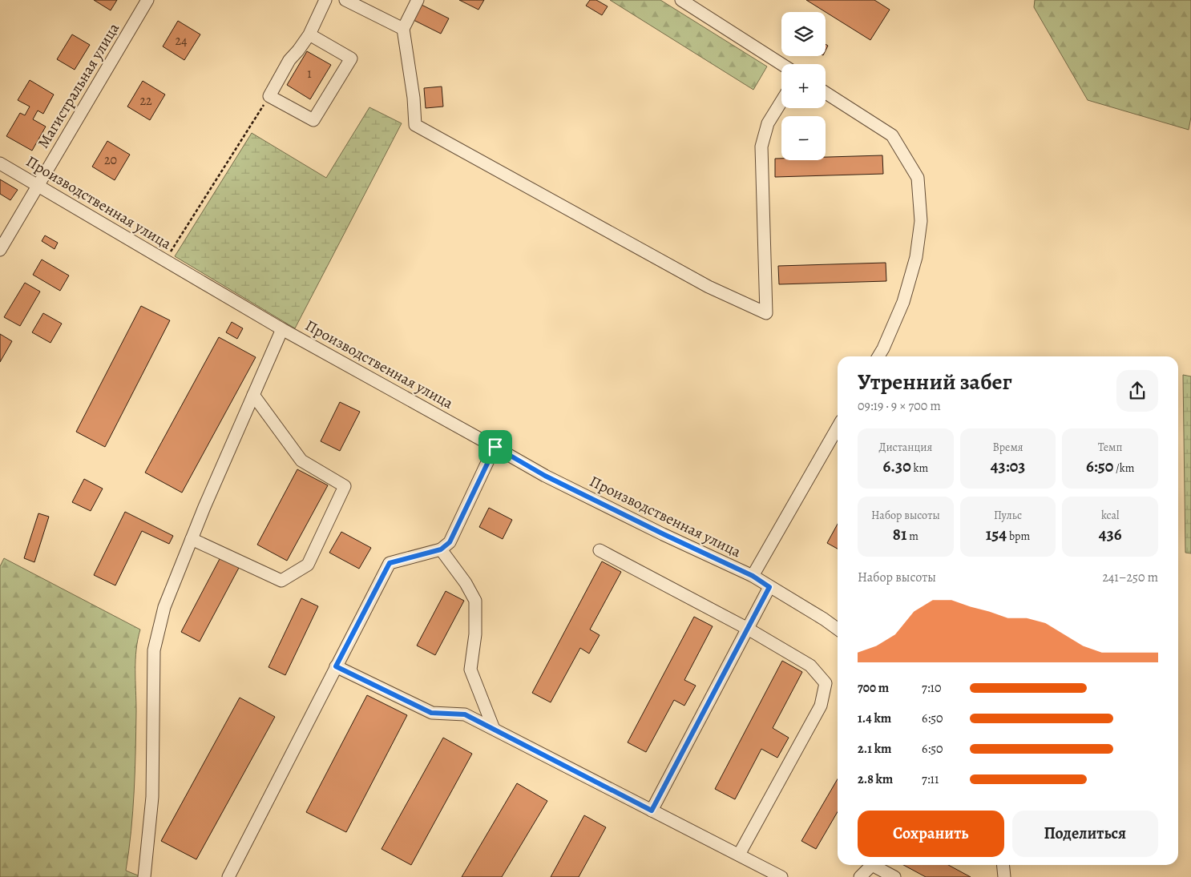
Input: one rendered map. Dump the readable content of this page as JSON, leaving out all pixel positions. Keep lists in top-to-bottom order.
{
  "streets": {
    "street": ["Магистральная улица", "Производственная улица"]
  },
  "crossings": [
    ["Магистральная улица", "Производственная улица"]
  ],
  "house_numbers": [
    "24",
    "1",
    "22",
    "20"
  ],
  "page": {
    "map_buttons": ["+", "−"],
    "heading": ["Утренний забег", "09:19 · 9 × 700 m"],
    "stats": [
      ["Дистанция", "6.30 km"],
      ["Время", "43:03"],
      ["Темп", "6:50 /km"],
      ["Набор высоты", "81 m"],
      ["Пульс", "154 bpm"],
      ["kcal", "436"]
    ],
    "chart": ["Набор высоты", "241–250 m"],
    "list": [
      {
        "name": "700 m",
        "note": "7:10"
      },
      {
        "name": "1.4 km",
        "note": "6:50"
      },
      {
        "name": "2.1 km",
        "note": "6:50"
      },
      {
        "name": "2.8 km",
        "note": "7:11"
      }
    ],
    "buttons": ["Сохранить", "Поделиться"]
  }
}
